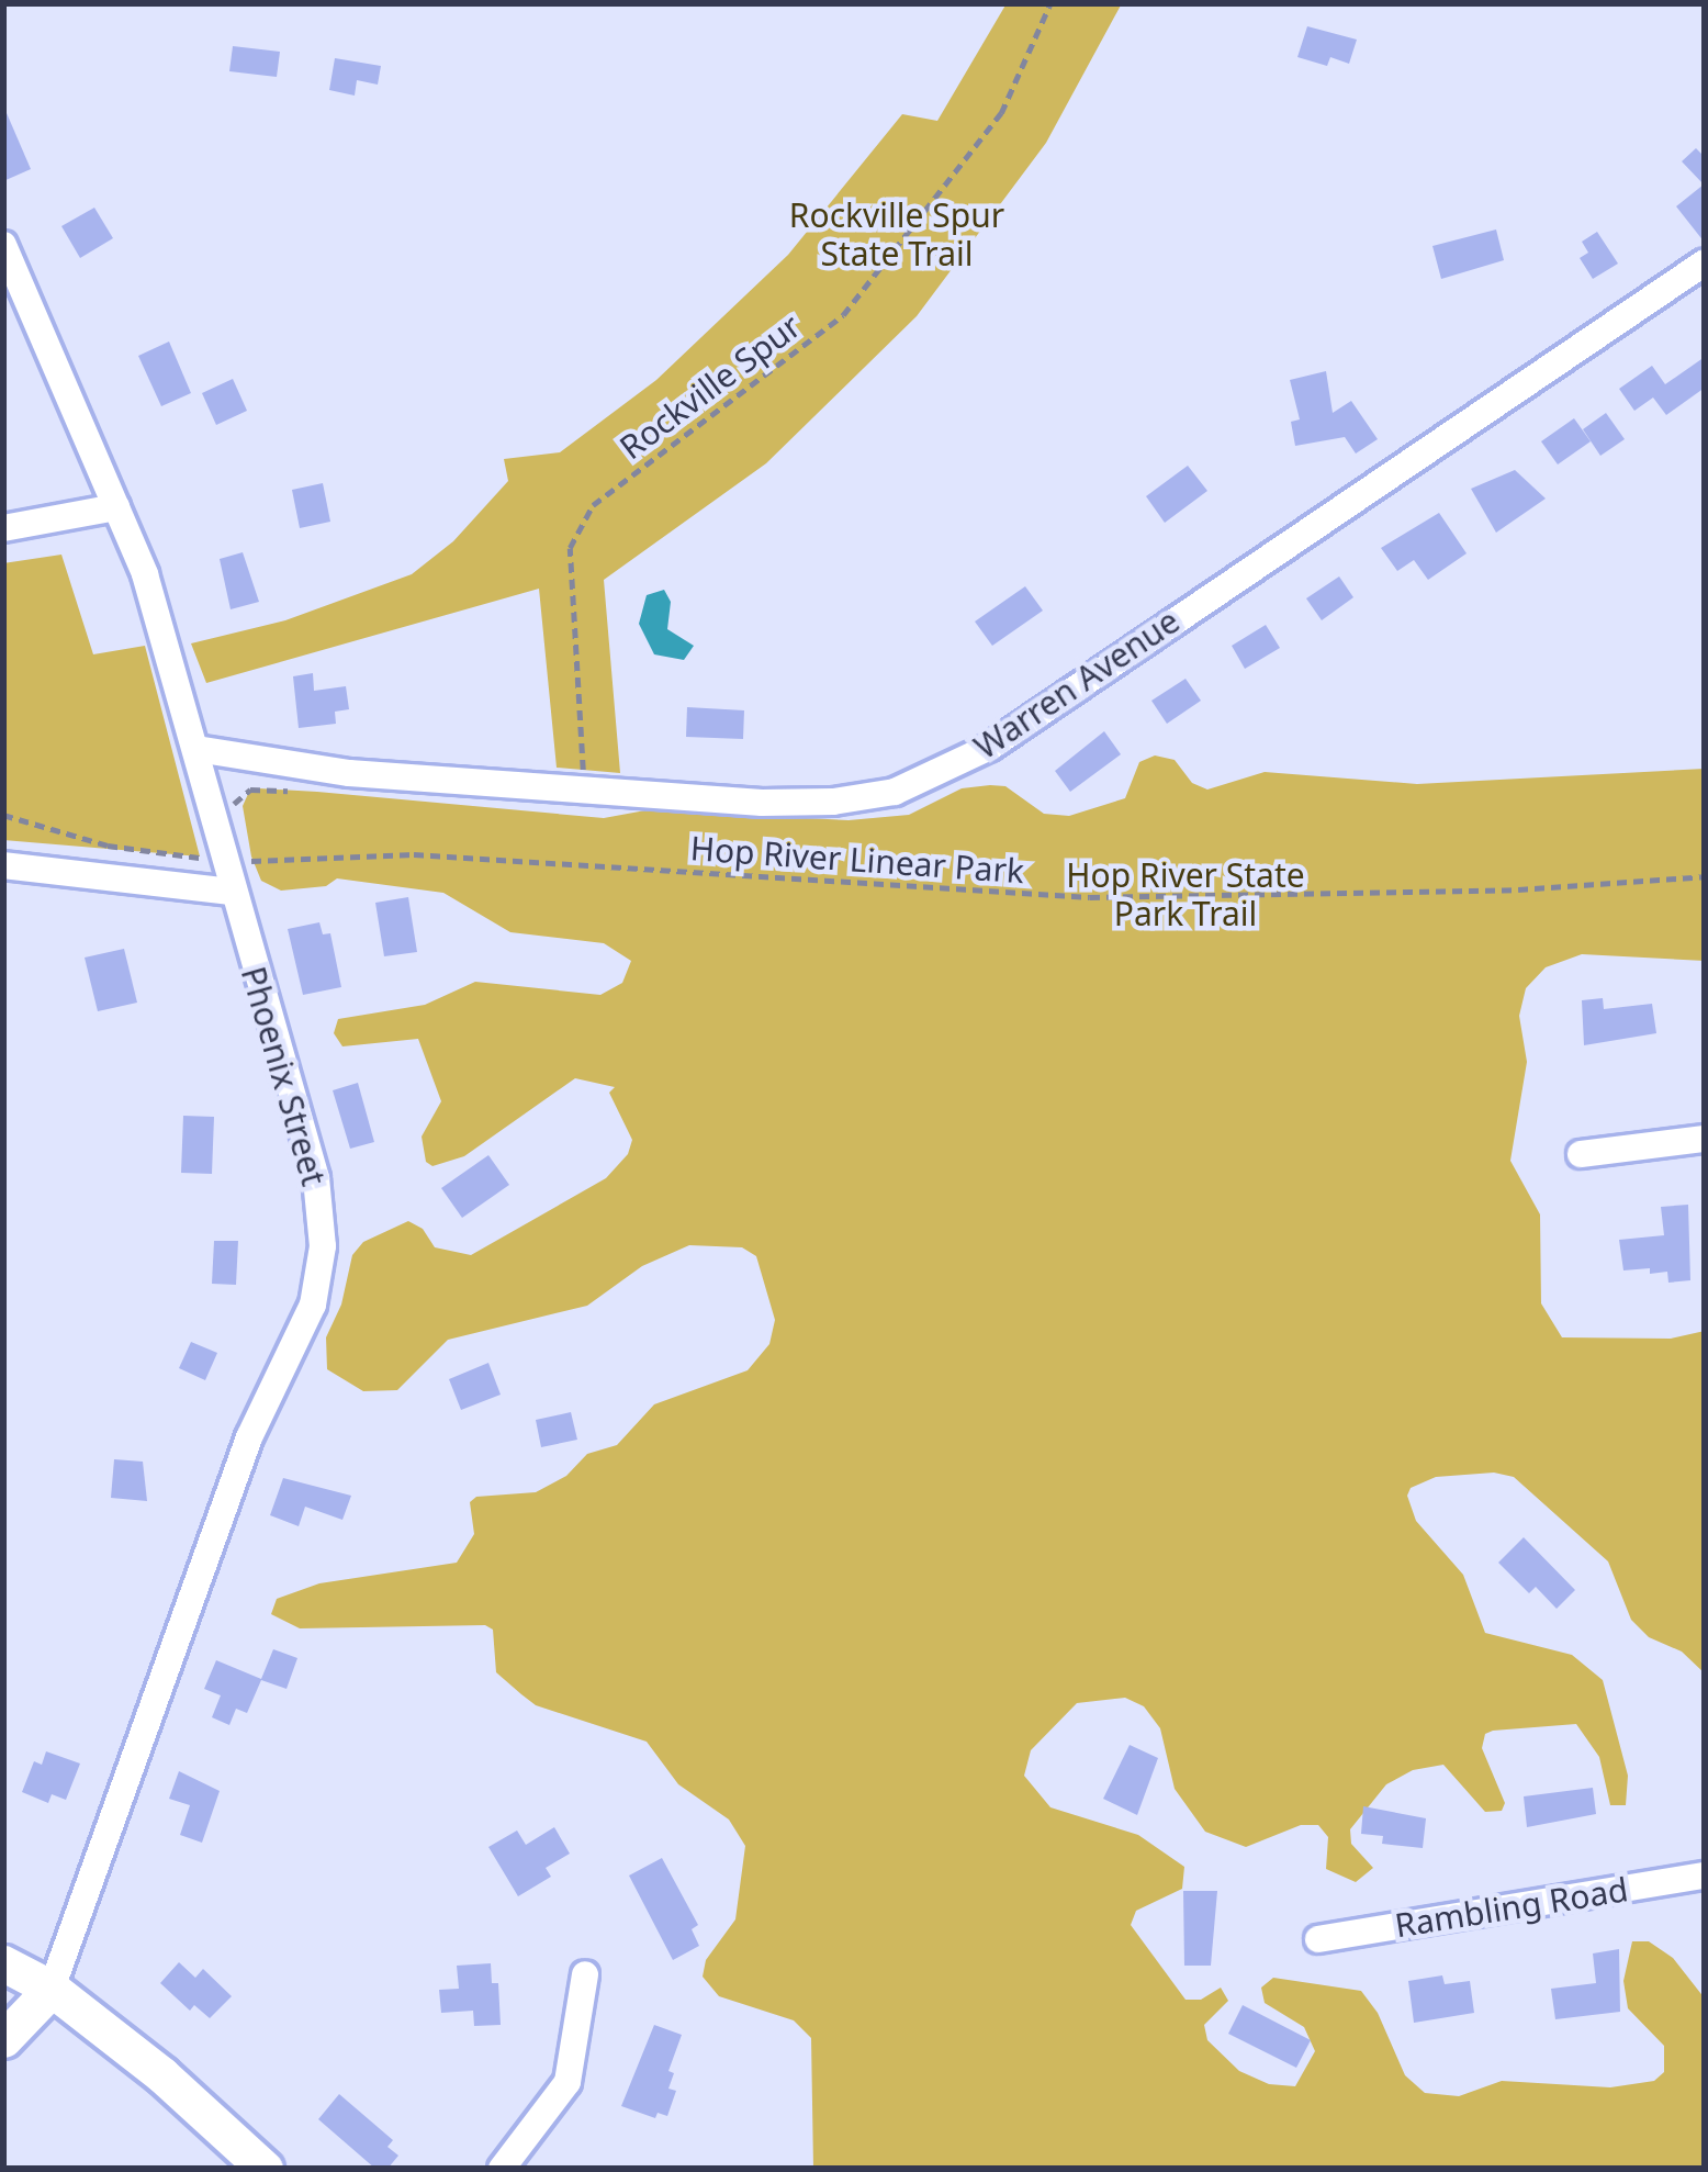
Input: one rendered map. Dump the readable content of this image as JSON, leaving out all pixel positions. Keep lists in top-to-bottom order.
{
  "streets": {
    "street": ["Warren Avenue", "Phoenix Street", "Rambling Road"],
    "path": ["Rockville Spur", "Hop River Linear Park"]
  },
  "crossings": [
    ["Warren Avenue", "Phoenix Street"]
  ],
  "parks": ["Rockville Spur State Trail", "Hop River State Park Trail"]
}
